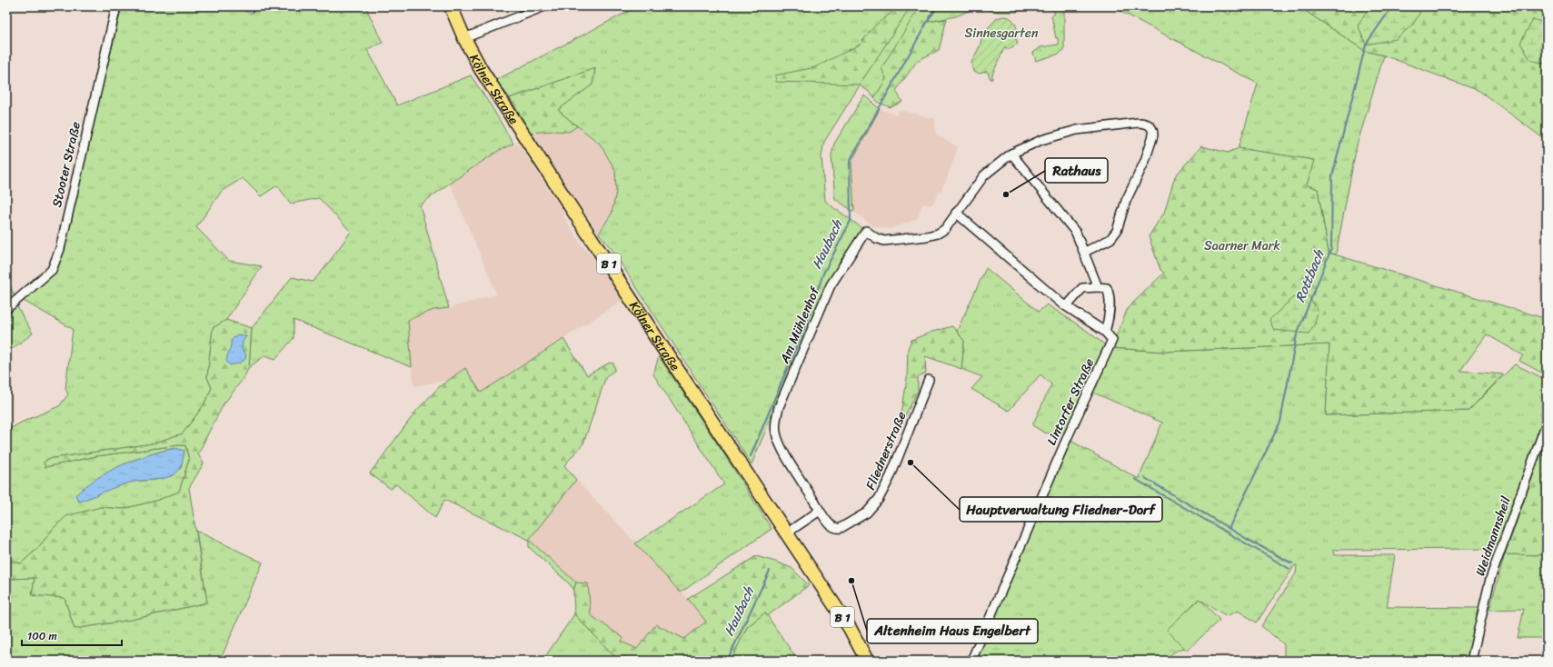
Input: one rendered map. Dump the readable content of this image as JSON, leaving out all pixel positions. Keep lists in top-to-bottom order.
{
  "streets": {
    "main road": ["Kölner Straße", "B 1"],
    "street": [
      "Stooter Straße",
      "Am Mühlenhof",
      "Lintorfer Straße",
      "Fliednerstraße",
      "Weidmannsheil"
    ]
  },
  "crossings": [
    ["Am Mühlenhof", "Fliednerstraße"]
  ],
  "water": ["Haubach", "Rottbach"],
  "parks": ["Sinnesgarten", "Saarner Mark"],
  "places": ["Rathaus", "Hauptverwaltung Fliedner-Dorf", "Altenheim Haus Engelbert"],
  "scale_bar": "100 m"
}
